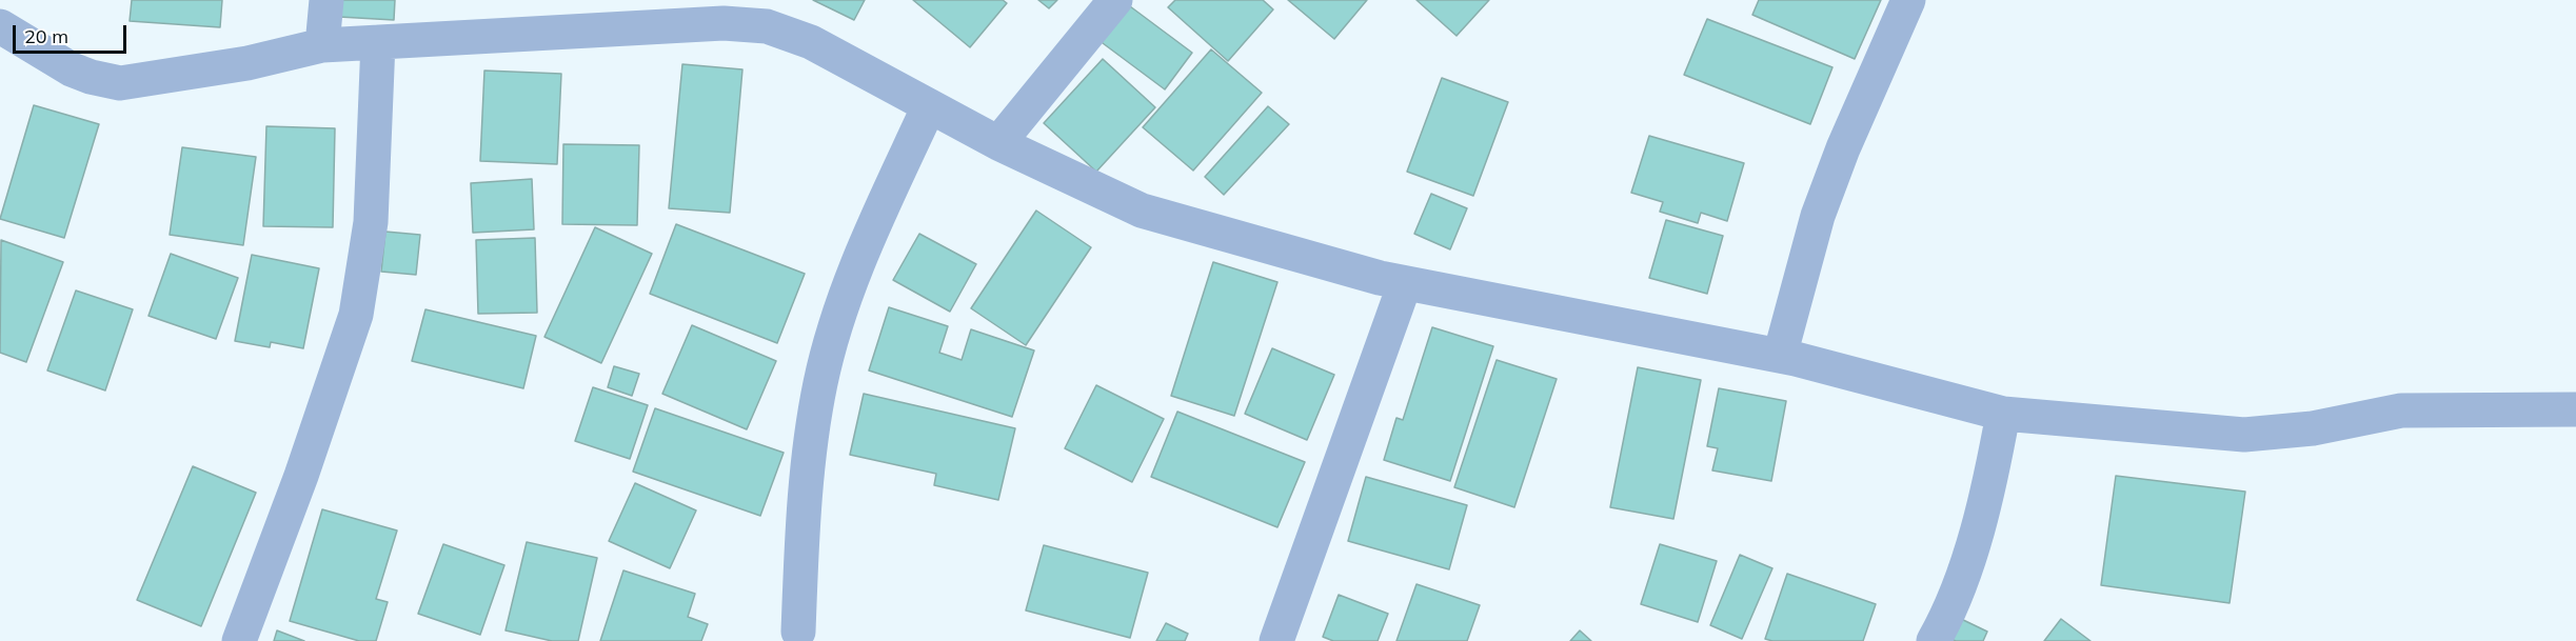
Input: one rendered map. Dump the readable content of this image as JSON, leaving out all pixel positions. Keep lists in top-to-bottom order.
{
  "scale_bar": "20 m"
}
